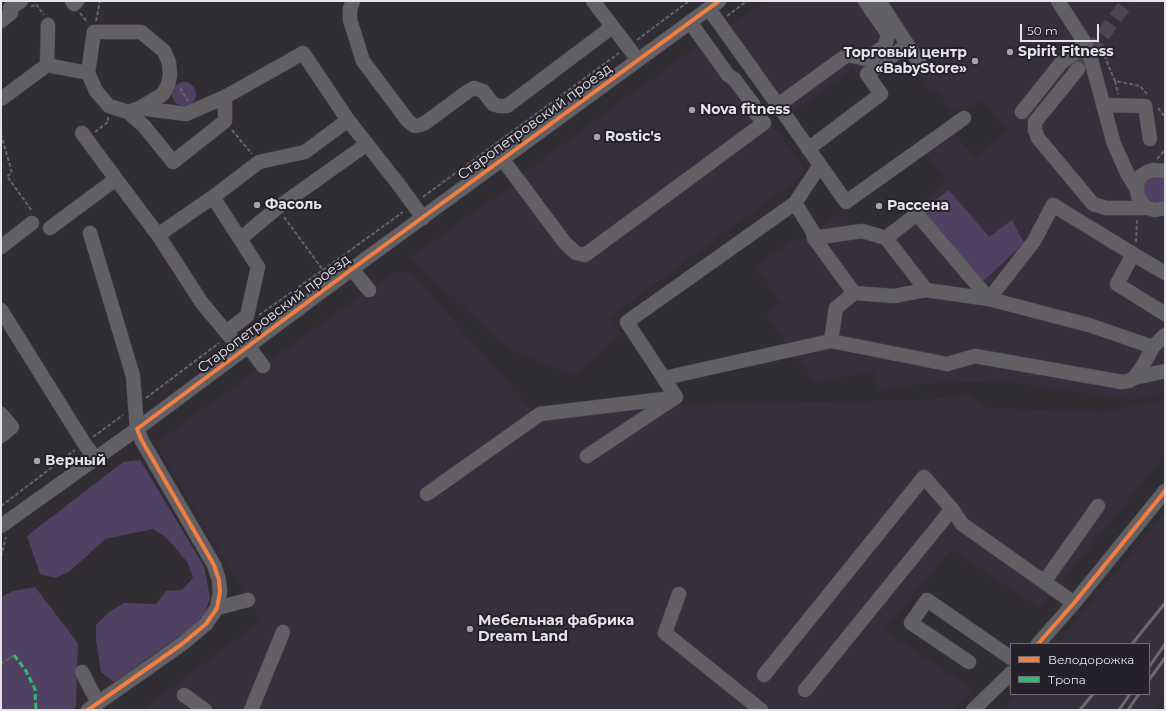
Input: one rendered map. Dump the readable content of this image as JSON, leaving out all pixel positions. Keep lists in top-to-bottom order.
{
  "streets": {
    "street": ["Старопетровский проезд"]
  },
  "places": [
    "Spirit Fitness",
    "Торговый центр «BabyStore»",
    "Nova fitness",
    "Rostic's",
    "Фасоль",
    "Рассена",
    "Верный",
    "Мебельная фабрика Dream Land"
  ],
  "legend": ["Велодорожка", "Тропа"],
  "scale_bar": "50 m"
}
